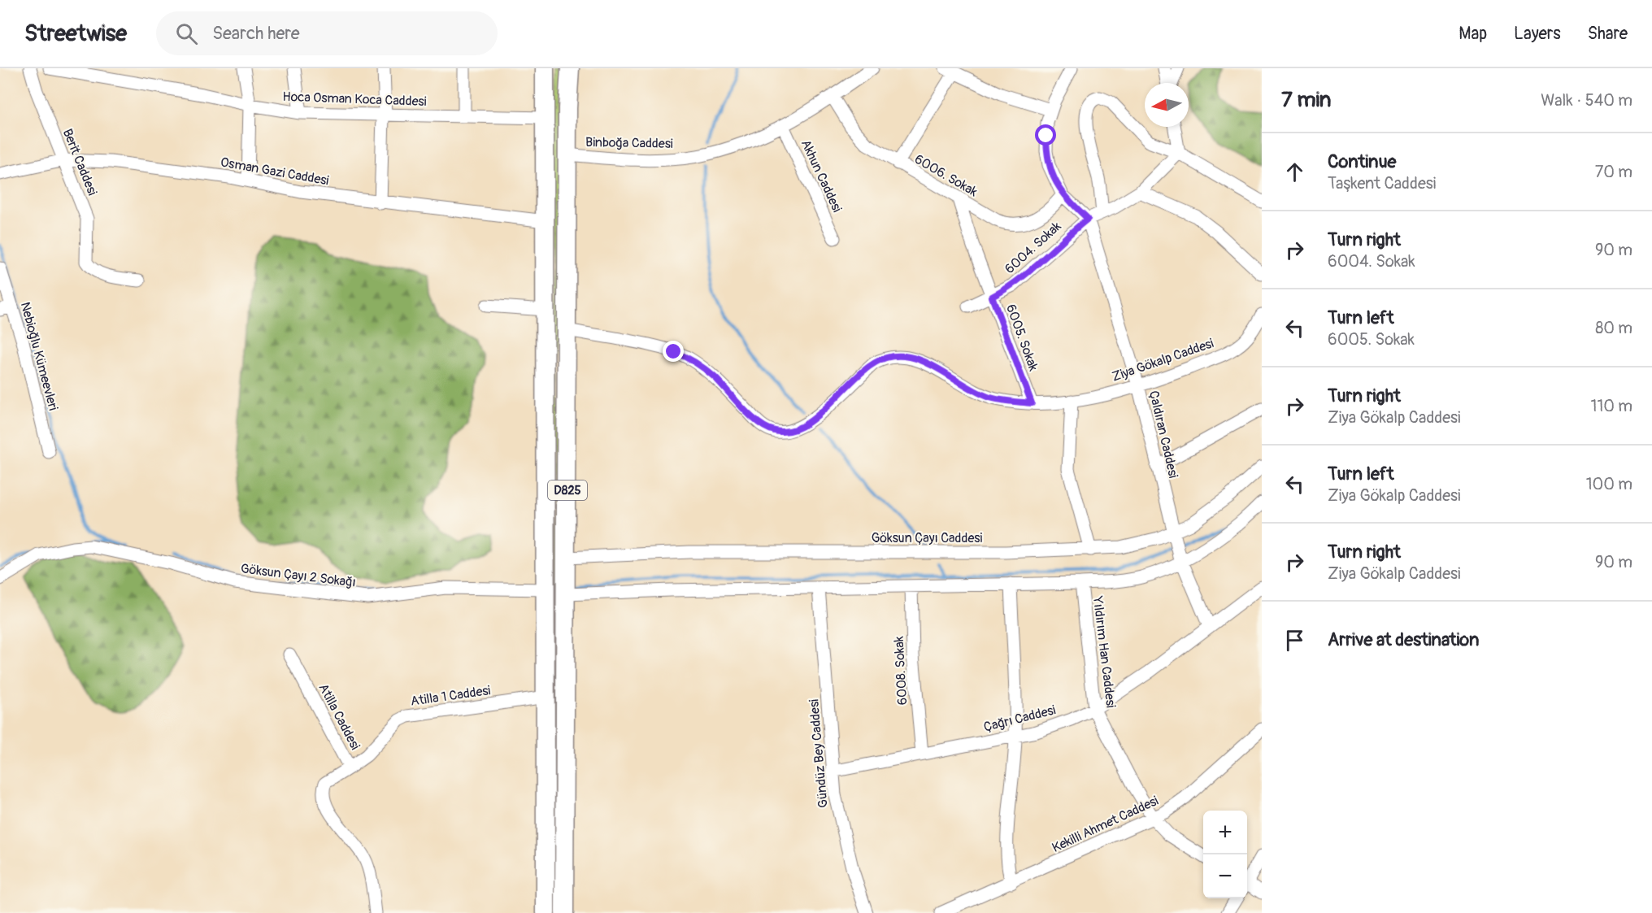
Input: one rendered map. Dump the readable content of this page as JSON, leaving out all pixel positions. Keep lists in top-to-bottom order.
{
  "streets": {
    "highway": ["D825"],
    "street": [
      "Hoca Osman Koca Caddesi",
      "Binboğa Caddesi",
      "Berit Caddesi",
      "Osman Gazi Caddesi",
      "6006. Sokak",
      "Akhun Caddesi",
      "6004. Sokak",
      "6005. Sokak",
      "Nebioğlu Kümeevleri",
      "Ziya Gökalp Caddesi",
      "Çaldıran Caddesi",
      "Göksun Çayı Caddesi",
      "Göksun Çayı 2 Sokağı",
      "Yıldırım Han Caddesi",
      "6008. Sokak",
      "Atilla 1 Caddesi",
      "Atilla Caddesi",
      "Çağrı Caddesi",
      "Gündüz Bey Caddesi",
      "Kekilli Ahmet Caddesi"
    ]
  },
  "crossings": [
    ["Hoca Osman Koca Caddesi", "D825"],
    ["Binboğa Caddesi", "6006. Sokak"],
    ["Binboğa Caddesi", "Akhun Caddesi"],
    ["Binboğa Caddesi", "D825"],
    ["Berit Caddesi", "Osman Gazi Caddesi"],
    ["Osman Gazi Caddesi", "D825"],
    ["6006. Sokak", "6005. Sokak"],
    ["6004. Sokak", "6005. Sokak"],
    ["6004. Sokak", "Çaldıran Caddesi"],
    ["6005. Sokak", "Ziya Gökalp Caddesi"],
    ["Ziya Gökalp Caddesi", "Çaldıran Caddesi"],
    ["Ziya Gökalp Caddesi", "D825"],
    ["Çaldıran Caddesi", "Göksun Çayı Caddesi"],
    ["Çaldıran Caddesi", "Çağrı Caddesi"],
    ["D825", "Göksun Çayı Caddesi"],
    ["D825", "Göksun Çayı 2 Sokağı"],
    ["D825", "Atilla 1 Caddesi"],
    ["Yıldırım Han Caddesi", "Çağrı Caddesi"],
    ["Yıldırım Han Caddesi", "Kekilli Ahmet Caddesi"],
    ["6008. Sokak", "Çağrı Caddesi"],
    ["Atilla 1 Caddesi", "Atilla Caddesi"],
    ["Çağrı Caddesi", "Gündüz Bey Caddesi"]
  ],
  "north": "left",
  "page": {
    "header": "Streetwise",
    "search": "Search here",
    "nav": ["Map", "Layers", "Share"],
    "heading": ["7 min", "Walk · 540 m"],
    "list": [
      ["Continue", "Taşkent Caddesi", "70 m"],
      ["Turn right", "6004. Sokak", "90 m"],
      ["Turn left", "6005. Sokak", "80 m"],
      ["Turn right", "Ziya Gökalp Caddesi", "110 m"],
      ["Turn left", "Ziya Gökalp Caddesi", "100 m"],
      ["Turn right", "Ziya Gökalp Caddesi", "90 m"],
      "Arrive at destination"
    ],
    "map_buttons": ["+", "−"]
  }
}
